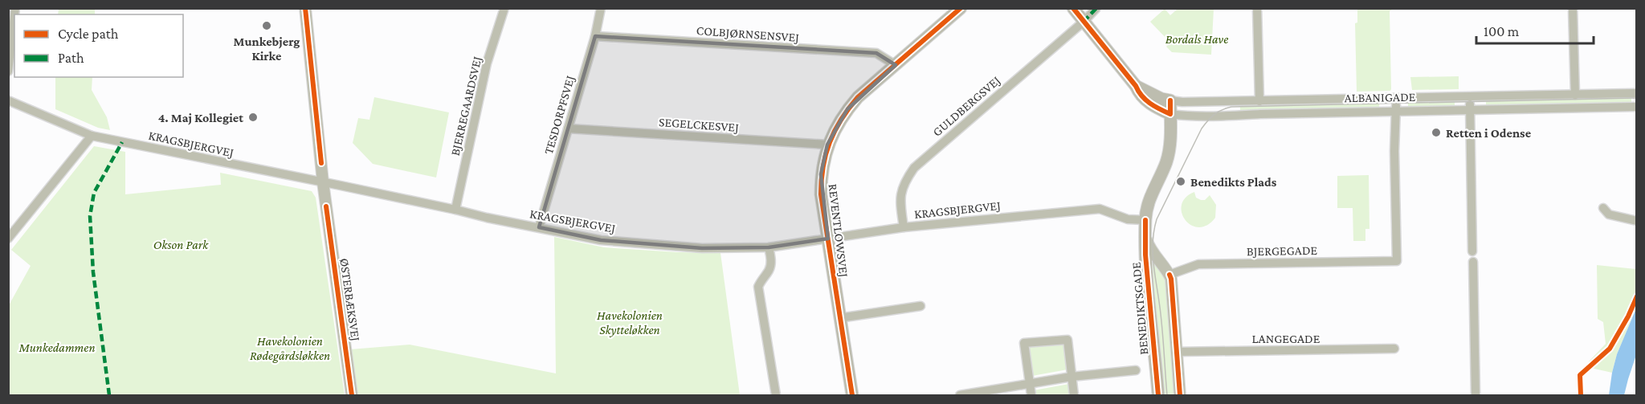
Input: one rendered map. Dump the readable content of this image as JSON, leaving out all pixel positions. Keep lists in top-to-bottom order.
{
  "streets": {
    "main road": ["ALBANIGADE", "REVENTLOWSVEJ", "BENEDIKTSGADE"],
    "street": [
      "COLBJØRNSENSVEJ",
      "BJERREGAARDSVEJ",
      "GULDBERGSVEJ",
      "TESDORPFSVEJ",
      "SEGELCKESVEJ",
      "KRAGSBJERGVEJ",
      "BJERGEGADE",
      "ØSTERBÆKSVEJ",
      "LANGEGADE"
    ]
  },
  "crossings": [
    ["COLBJØRNSENSVEJ", "TESDORPFSVEJ"],
    ["COLBJØRNSENSVEJ", "REVENTLOWSVEJ"],
    ["ALBANIGADE", "GULDBERGSVEJ"],
    ["ALBANIGADE", "BJERGEGADE"],
    ["ALBANIGADE", "BENEDIKTSGADE"],
    ["BJERREGAARDSVEJ", "KRAGSBJERGVEJ"],
    ["GULDBERGSVEJ", "KRAGSBJERGVEJ"],
    ["TESDORPFSVEJ", "SEGELCKESVEJ"],
    ["TESDORPFSVEJ", "KRAGSBJERGVEJ"],
    ["SEGELCKESVEJ", "REVENTLOWSVEJ"],
    ["KRAGSBJERGVEJ", "REVENTLOWSVEJ"],
    ["KRAGSBJERGVEJ", "ØSTERBÆKSVEJ"],
    ["KRAGSBJERGVEJ", "BENEDIKTSGADE"],
    ["BJERGEGADE", "BENEDIKTSGADE"]
  ],
  "parks": [
    "Bordals Have",
    "Okson Park",
    "Havekolonien Skytteløkken",
    "Havekolonien Rødegårdsløkken",
    "Munkedammen"
  ],
  "places": [
    "Munkebjerg Kirke",
    "4. Maj Kollegiet",
    "Retten i Odense",
    "Benedikts Plads"
  ],
  "legend": ["Cycle path", "Path"],
  "scale_bar": "100 m"
}
